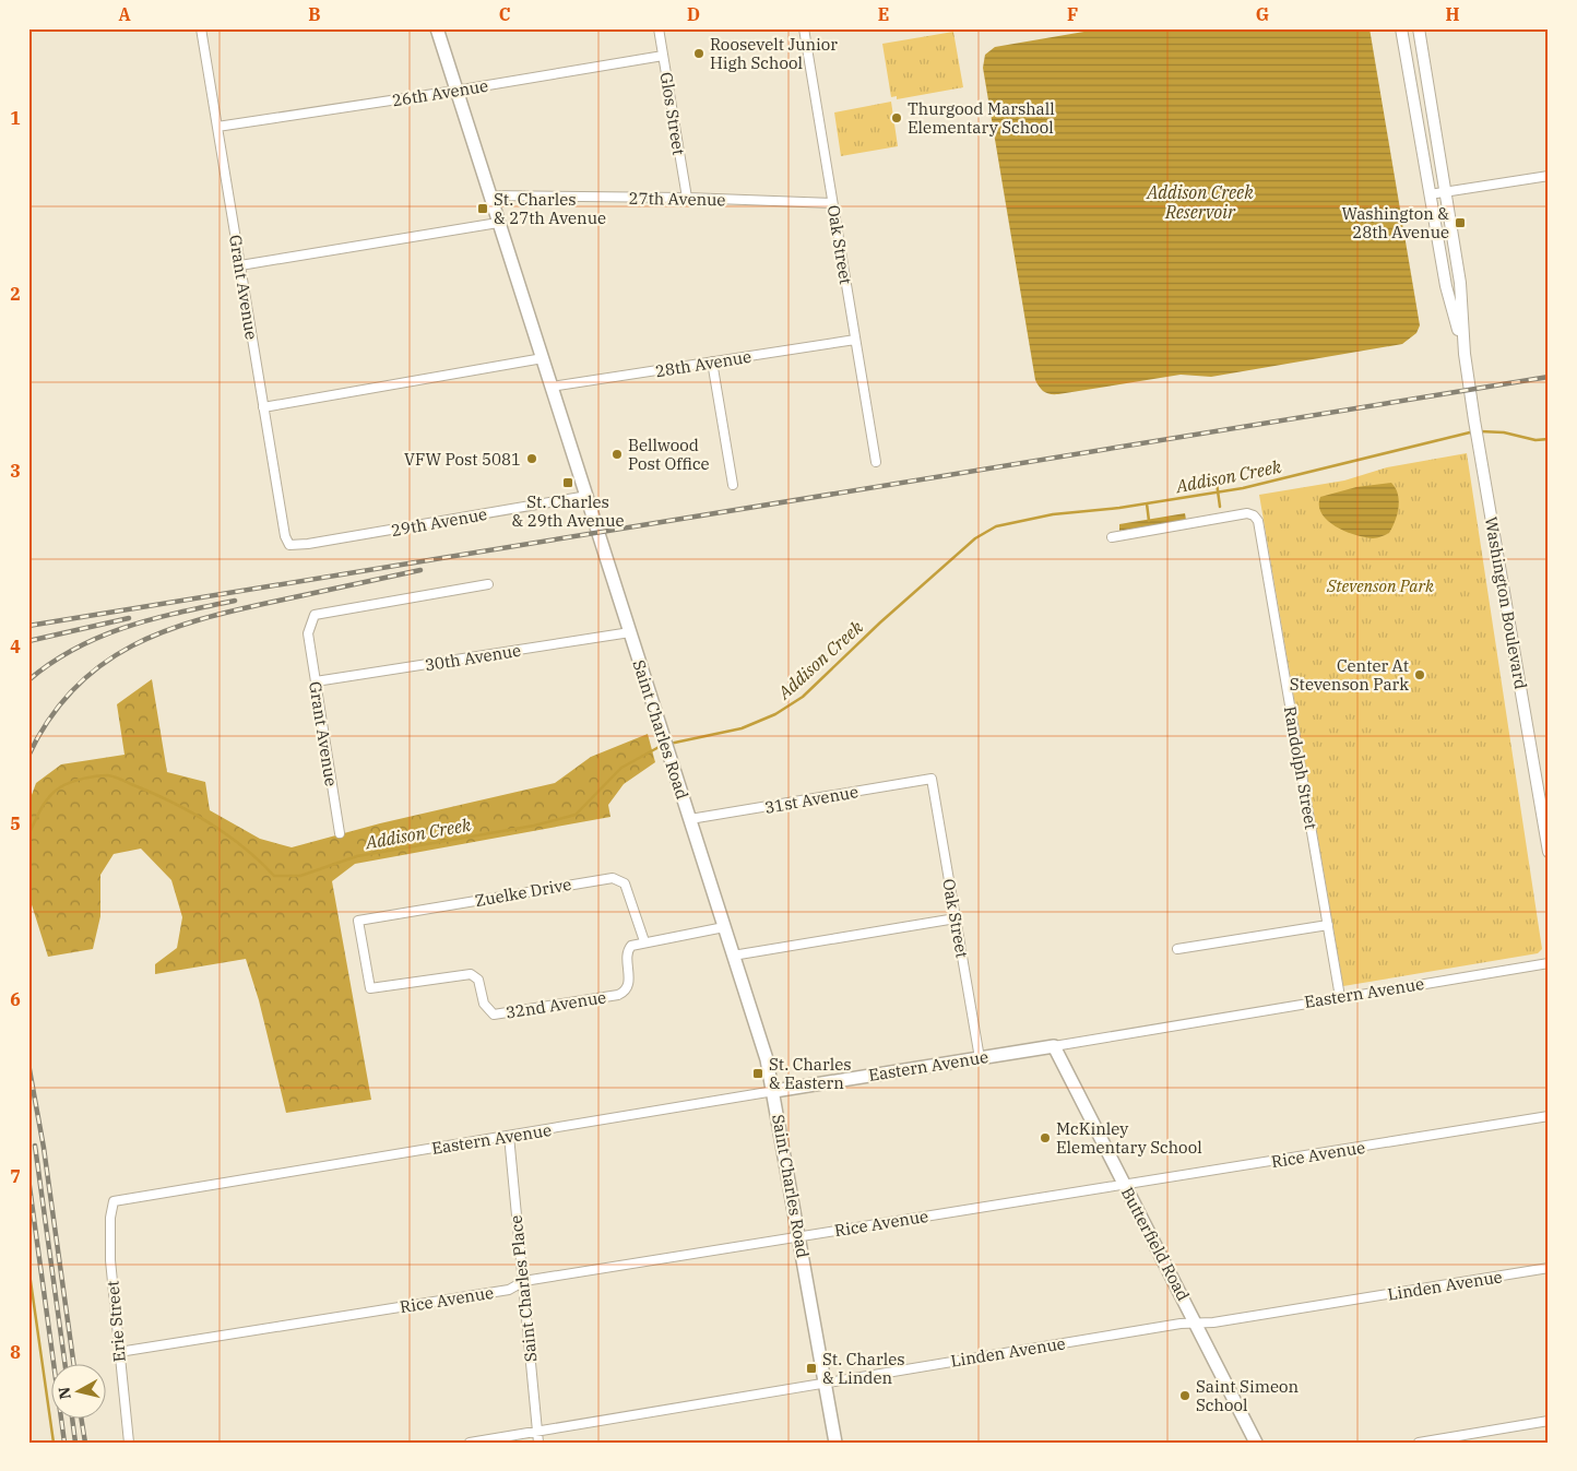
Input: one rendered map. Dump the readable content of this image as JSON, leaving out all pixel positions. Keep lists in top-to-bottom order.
{
  "streets": {
    "main road": ["Saint Charles Road", "Eastern Avenue", "Butterfield Road"],
    "street": [
      "26th Avenue",
      "Glos Street",
      "27th Avenue",
      "Oak Street",
      "Grant Avenue",
      "28th Avenue",
      "29th Avenue",
      "Washington Boulevard",
      "30th Avenue",
      "Randolph Street",
      "31st Avenue",
      "Zuelke Drive",
      "32nd Avenue",
      "Rice Avenue",
      "Linden Avenue",
      "Saint Charles Place",
      "Erie Street"
    ]
  },
  "crossings": [
    ["26th Avenue", "Glos Street"],
    ["26th Avenue", "Grant Avenue"],
    ["26th Avenue", "Saint Charles Road"],
    ["Glos Street", "27th Avenue"],
    ["27th Avenue", "Oak Street"],
    ["27th Avenue", "Saint Charles Road"],
    ["Oak Street", "28th Avenue"],
    ["Oak Street", "31st Avenue"],
    ["Oak Street", "Eastern Avenue"],
    ["Grant Avenue", "29th Avenue"],
    ["Grant Avenue", "30th Avenue"],
    ["28th Avenue", "Saint Charles Road"],
    ["29th Avenue", "Saint Charles Road"],
    ["30th Avenue", "Saint Charles Road"],
    ["Saint Charles Road", "31st Avenue"],
    ["Saint Charles Road", "Eastern Avenue"],
    ["Saint Charles Road", "Rice Avenue"],
    ["Saint Charles Road", "Linden Avenue"],
    ["Randolph Street", "Eastern Avenue"],
    ["Zuelke Drive", "32nd Avenue"],
    ["Eastern Avenue", "Butterfield Road"],
    ["Eastern Avenue", "Saint Charles Place"],
    ["Eastern Avenue", "Erie Street"],
    ["Rice Avenue", "Butterfield Road"],
    ["Rice Avenue", "Saint Charles Place"],
    ["Rice Avenue", "Erie Street"],
    ["Butterfield Road", "Linden Avenue"],
    ["Linden Avenue", "Saint Charles Place"]
  ],
  "water": ["Addison Creek Reservoir", "Addison Creek"],
  "parks": ["Stevenson Park"],
  "places": {
    "other": [
      "Roosevelt Junior High School",
      "Thurgood Marshall Elementary School",
      "Bellwood Post Office",
      "VFW Post 5081",
      "Center At Stevenson Park",
      "McKinley Elementary School",
      "Saint Simeon School"
    ],
    "transit": [
      "St. Charles & 27th Avenue",
      "Washington & 28th Avenue",
      "St. Charles & 29th Avenue",
      "St. Charles & Eastern",
      "St. Charles & Linden"
    ]
  },
  "north": "left",
  "grid": {
    "columns": [
      "A",
      "B",
      "C",
      "D",
      "E",
      "F",
      "G",
      "H"
    ],
    "rows": [
      "1",
      "2",
      "3",
      "4",
      "5",
      "6",
      "7",
      "8"
    ]
  }
}
